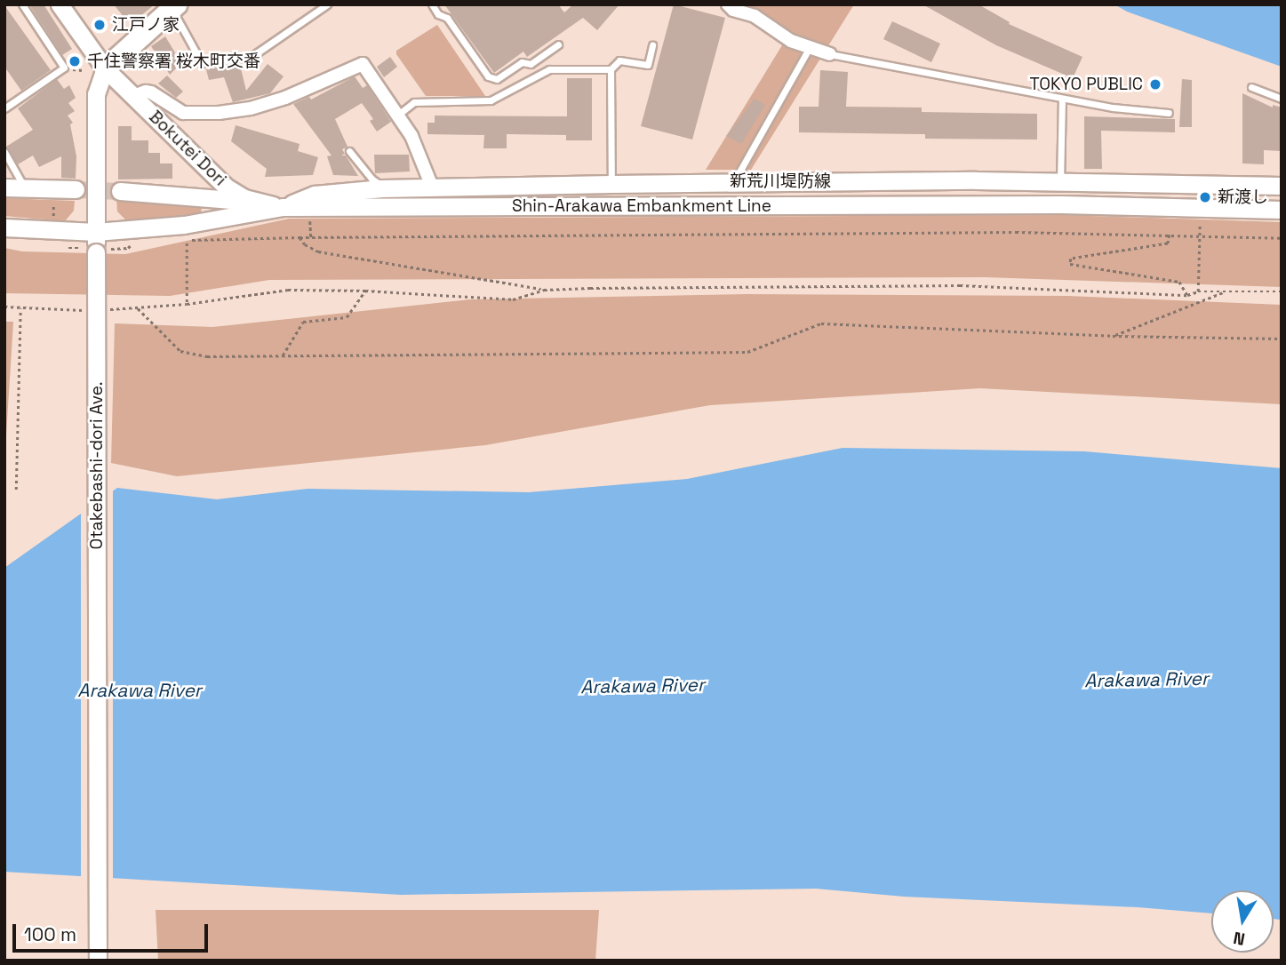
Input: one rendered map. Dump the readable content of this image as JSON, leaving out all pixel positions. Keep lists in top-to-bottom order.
{
  "streets": {
    "main road": [
      "Bokutei Dori",
      "新荒川堤防線",
      "Shin-Arakawa Embankment Line",
      "Otakebashi-dori Ave."
    ]
  },
  "crossings": [
    ["Bokutei Dori", "新荒川堤防線"],
    ["Bokutei Dori", "Shin-Arakawa Embankment Line"],
    ["Bokutei Dori", "Otakebashi-dori Ave."],
    ["新荒川堤防線", "Shin-Arakawa Embankment Line"],
    ["Shin-Arakawa Embankment Line", "Otakebashi-dori Ave."]
  ],
  "water": ["Arakawa River"],
  "places": [
    "江戸ノ家",
    "千住警察署 桜木町交番",
    "TOKYO PUBLIC",
    "新渡し"
  ],
  "scale_bar": "100 m",
  "north": "bottom"
}
